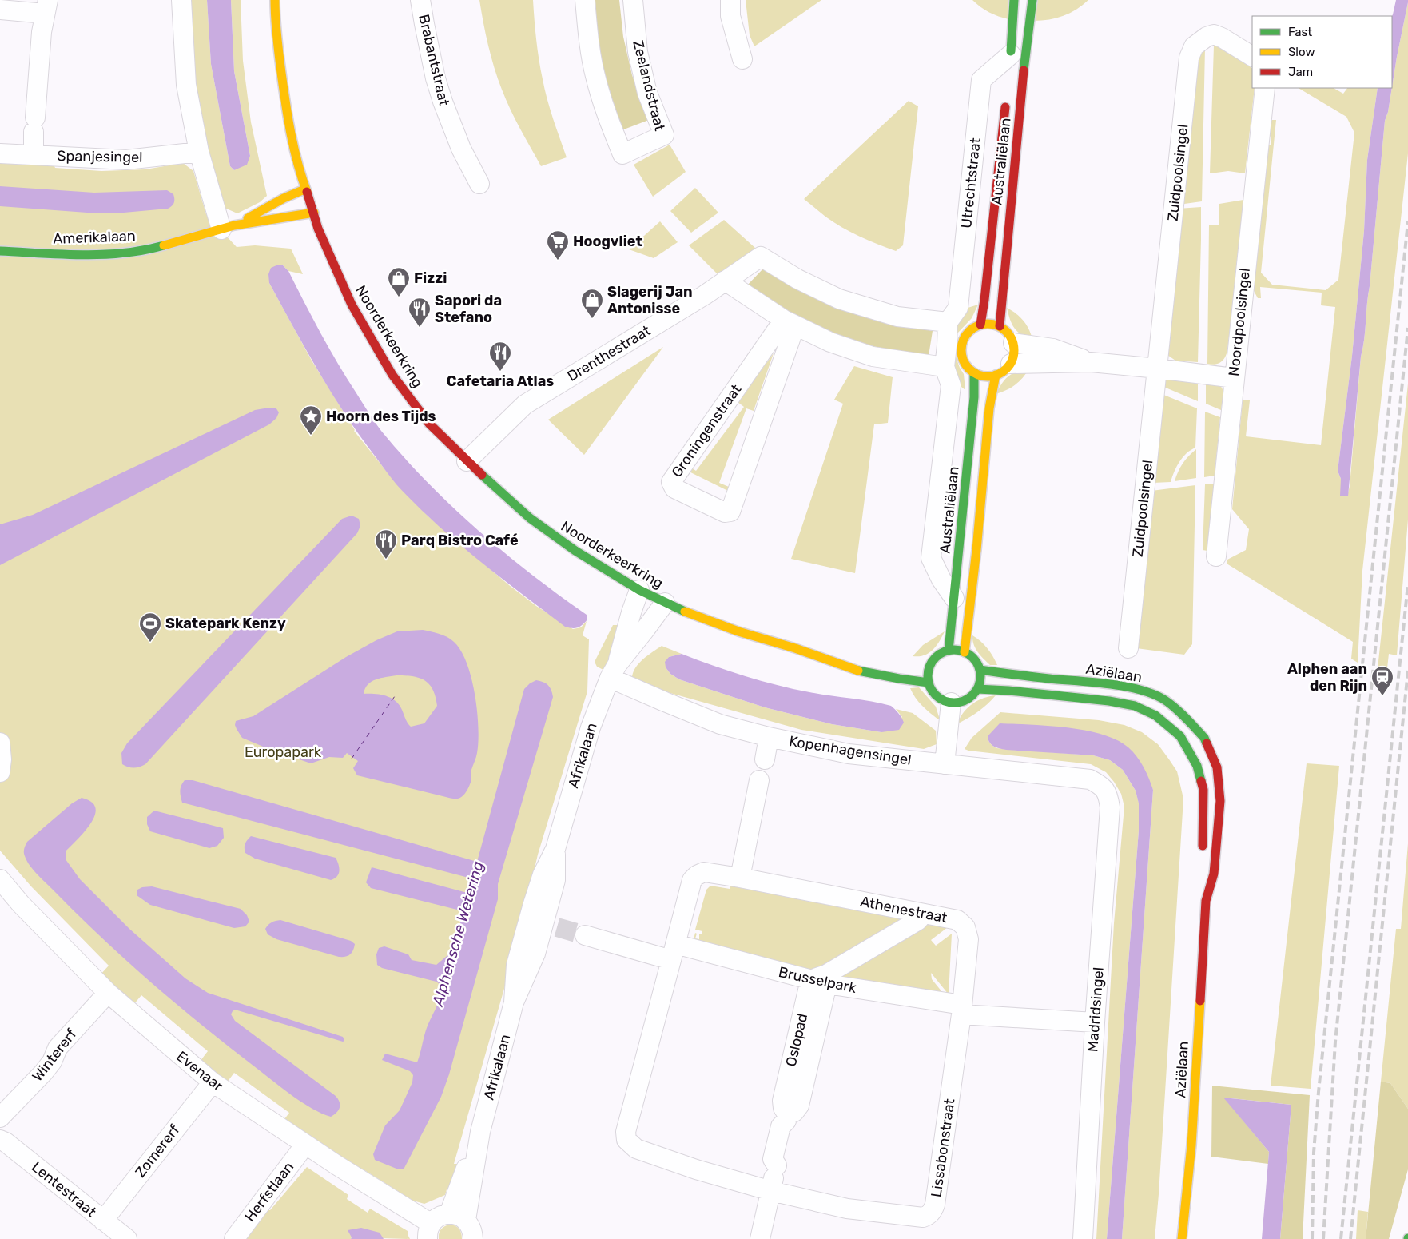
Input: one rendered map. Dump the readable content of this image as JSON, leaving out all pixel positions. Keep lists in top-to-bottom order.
{
  "streets": {
    "street": [
      "Brabantstraat",
      "Zeelandstraat",
      "Spanjesingel",
      "Australiëlaan",
      "Zuidpoolsingel",
      "Utrechtstraat",
      "Amerikalaan",
      "Noordpoolsingel",
      "Noorderkeerkring",
      "Drenthestraat",
      "Groningenstraat",
      "Aziëlaan",
      "Kopenhagensingel",
      "Afrikalaan",
      "Athenestraat",
      "Brusselpark",
      "Madridsingel",
      "Oslopad",
      "Wintererf",
      "Evenaar",
      "Lissabonstraat",
      "Zomererf",
      "Lentestraat",
      "Herfstlaan"
    ]
  },
  "crossings": [
    ["Australiëlaan", "Noorderkeerkring"],
    ["Australiëlaan", "Aziëlaan"],
    ["Utrechtstraat", "Drenthestraat"],
    ["Amerikalaan", "Noorderkeerkring"],
    ["Noorderkeerkring", "Drenthestraat"],
    ["Noorderkeerkring", "Aziëlaan"],
    ["Noorderkeerkring", "Afrikalaan"],
    ["Kopenhagensingel", "Afrikalaan"],
    ["Kopenhagensingel", "Madridsingel"],
    ["Athenestraat", "Brusselpark"],
    ["Athenestraat", "Lissabonstraat"],
    ["Brusselpark", "Oslopad"],
    ["Brusselpark", "Lissabonstraat"],
    ["Oslopad", "Lissabonstraat"],
    ["Wintererf", "Evenaar"],
    ["Evenaar", "Zomererf"],
    ["Evenaar", "Herfstlaan"],
    ["Zomererf", "Lentestraat"]
  ],
  "water": ["Alphensche Wetering"],
  "parks": ["Europapark"],
  "places": {
    "supermarket": ["Hoogvliet"],
    "shop": ["Fizzi", "Slagerij Jan Antonisse"],
    "restaurant": ["Sapori da Stefano", "Cafetaria Atlas", "Parq Bistro Café"],
    "place": ["Hoorn des Tijds"],
    "sports": ["Skatepark Kenzy"],
    "station": ["Alphen aan den Rijn"]
  },
  "legend": ["Fast", "Slow", "Jam"]
}
